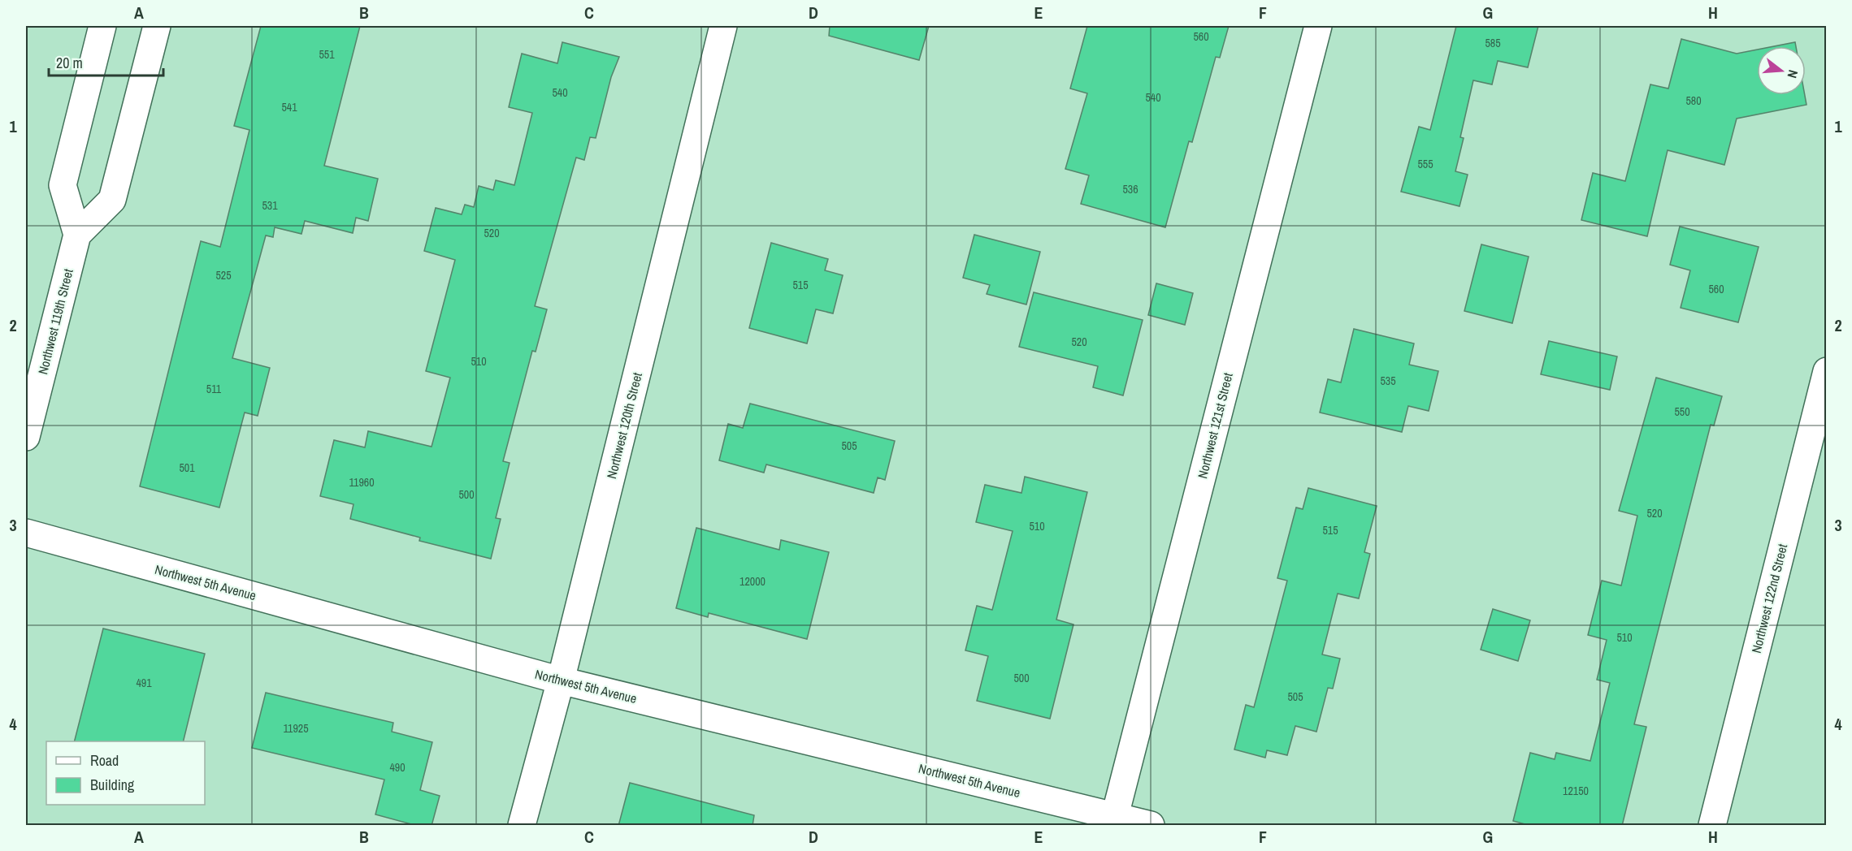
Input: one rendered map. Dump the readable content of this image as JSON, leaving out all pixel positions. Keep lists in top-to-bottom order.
{
  "streets": {
    "street": [
      "Northwest 119th Street",
      "Northwest 120th Street",
      "Northwest 121st Street",
      "Northwest 5th Avenue",
      "Northwest 122nd Street"
    ]
  },
  "crossings": [
    ["Northwest 120th Street", "Northwest 5th Avenue"],
    ["Northwest 121st Street", "Northwest 5th Avenue"]
  ],
  "house_numbers": [
    "560",
    "585",
    "551",
    "540",
    "540",
    "580",
    "541",
    "555",
    "536",
    "531",
    "520",
    "525",
    "515",
    "560",
    "520",
    "510",
    "535",
    "511",
    "550",
    "505",
    "501",
    "11960",
    "500",
    "520",
    "510",
    "515",
    "12000",
    "510",
    "500",
    "491",
    "505",
    "11925",
    "490",
    "12150"
  ],
  "legend": ["Road", "Building"],
  "scale_bar": "20 m",
  "north": "right",
  "grid": {
    "columns": [
      "A",
      "B",
      "C",
      "D",
      "E",
      "F",
      "G",
      "H"
    ],
    "rows": [
      "1",
      "2",
      "3",
      "4"
    ]
  }
}
